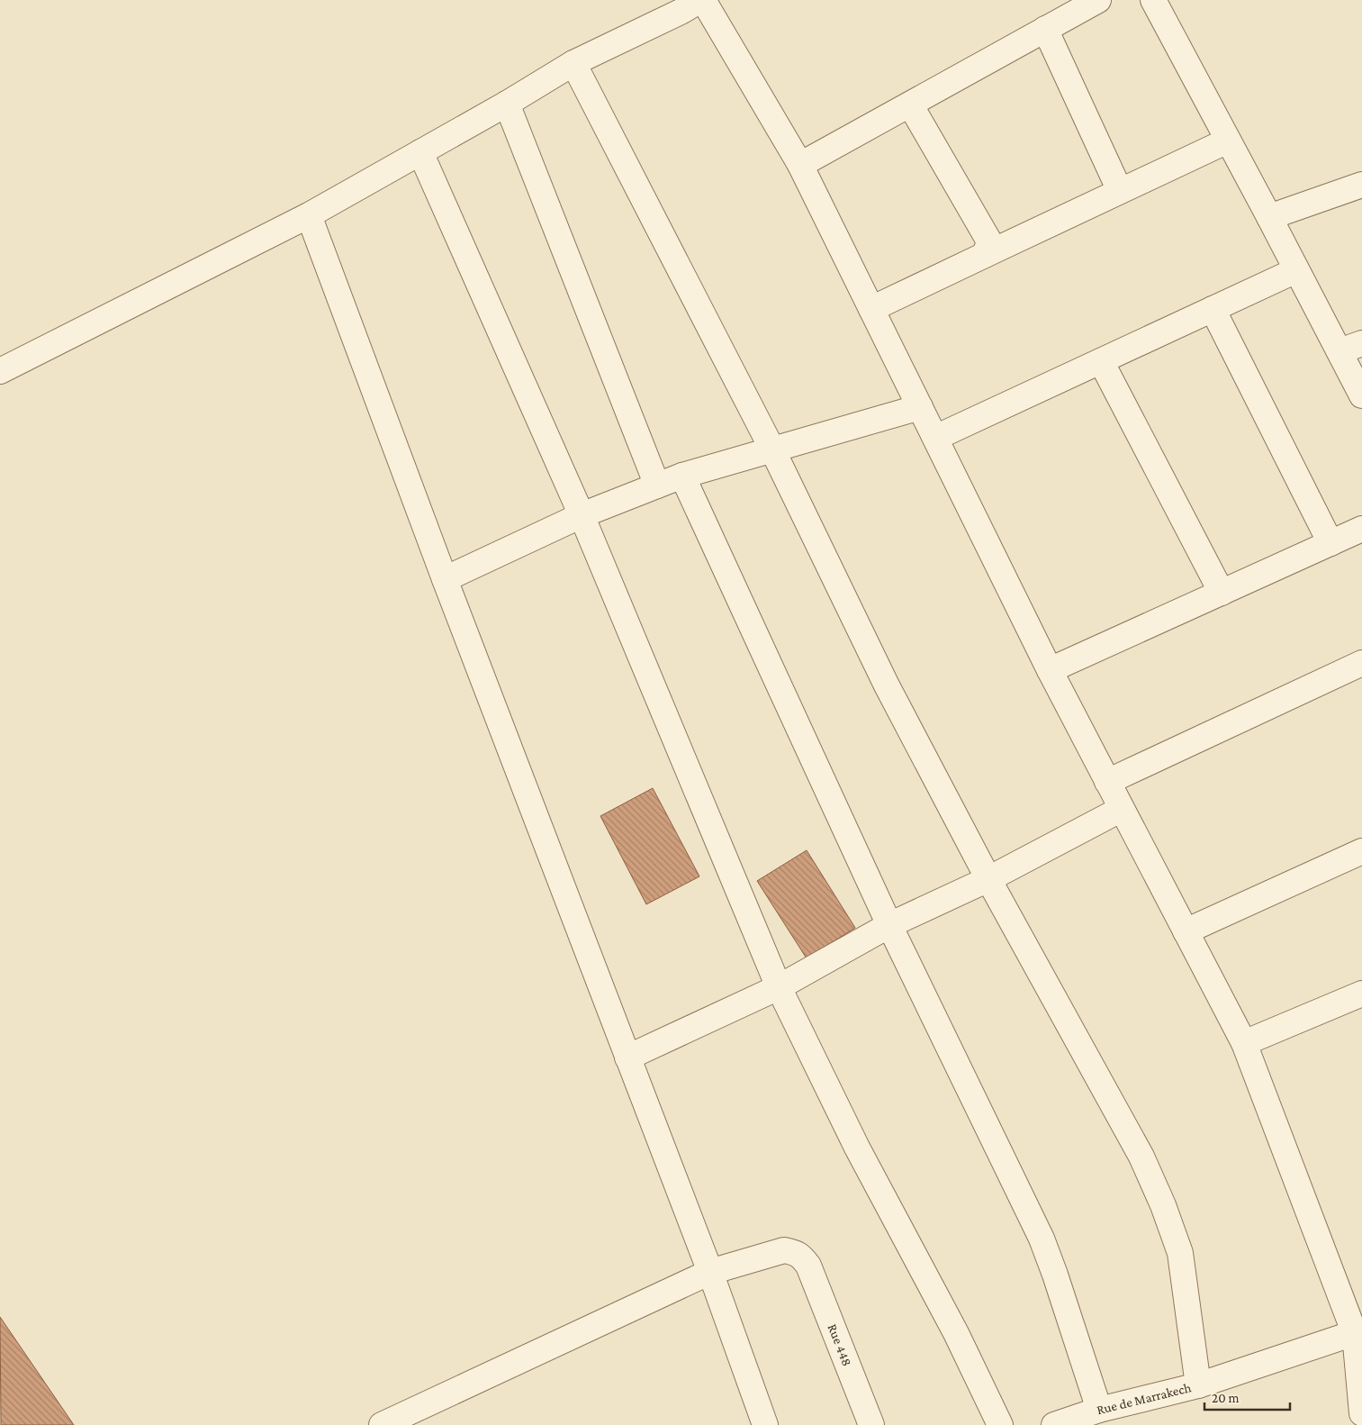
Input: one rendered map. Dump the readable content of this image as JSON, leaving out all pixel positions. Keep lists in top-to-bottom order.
{
  "streets": {
    "street": ["Rue 448", "Rue de Marrakech"]
  },
  "scale_bar": "20 m"
}
